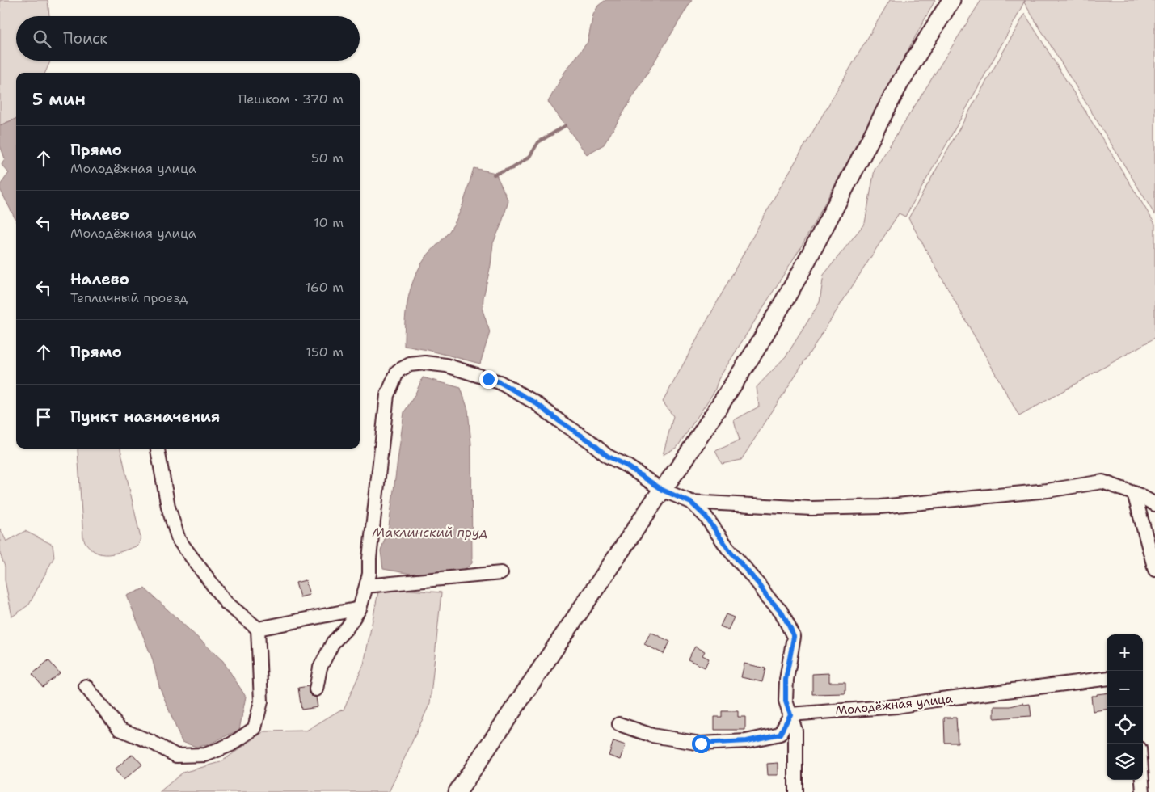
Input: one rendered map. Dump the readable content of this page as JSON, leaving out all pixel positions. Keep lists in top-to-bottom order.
{
  "streets": {
    "street": ["Молодёжная улица"]
  },
  "water": ["Маклинский пруд"],
  "page": {
    "search": "Поиск",
    "heading": ["5 мин", "Пешком · 370 m"],
    "list": [
      ["Прямо", "Молодёжная улица", "50 m"],
      ["Налево", "Молодёжная улица", "10 m"],
      ["Налево", "Тепличный проезд", "160 m"],
      ["Прямо", "150 m"],
      "Пункт назначения"
    ],
    "map_buttons": ["+", "−"]
  }
}
